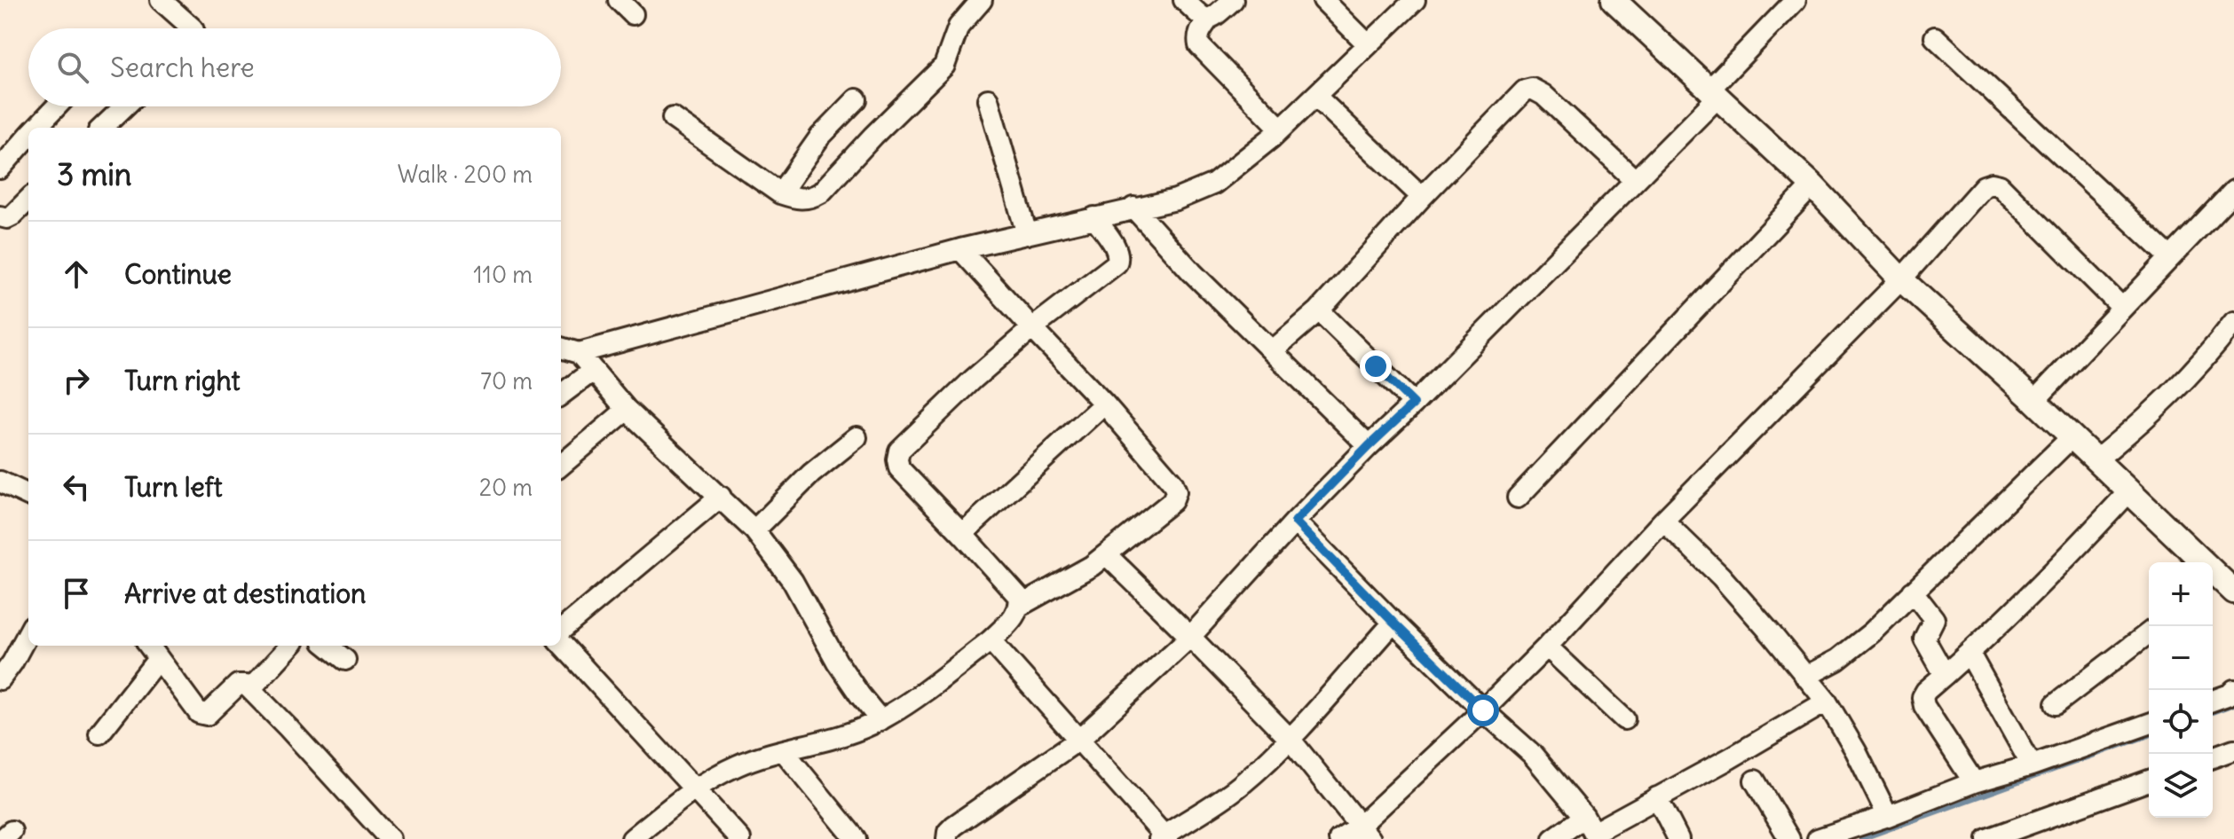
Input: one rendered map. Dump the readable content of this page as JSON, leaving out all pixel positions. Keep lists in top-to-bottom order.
{
  "page": {
    "search": "Search here",
    "heading": ["3 min", "Walk · 200 m"],
    "list": [
      ["Continue", "110 m"],
      ["Turn right", "70 m"],
      ["Turn left", "20 m"],
      "Arrive at destination"
    ],
    "map_buttons": ["+", "−"]
  }
}
